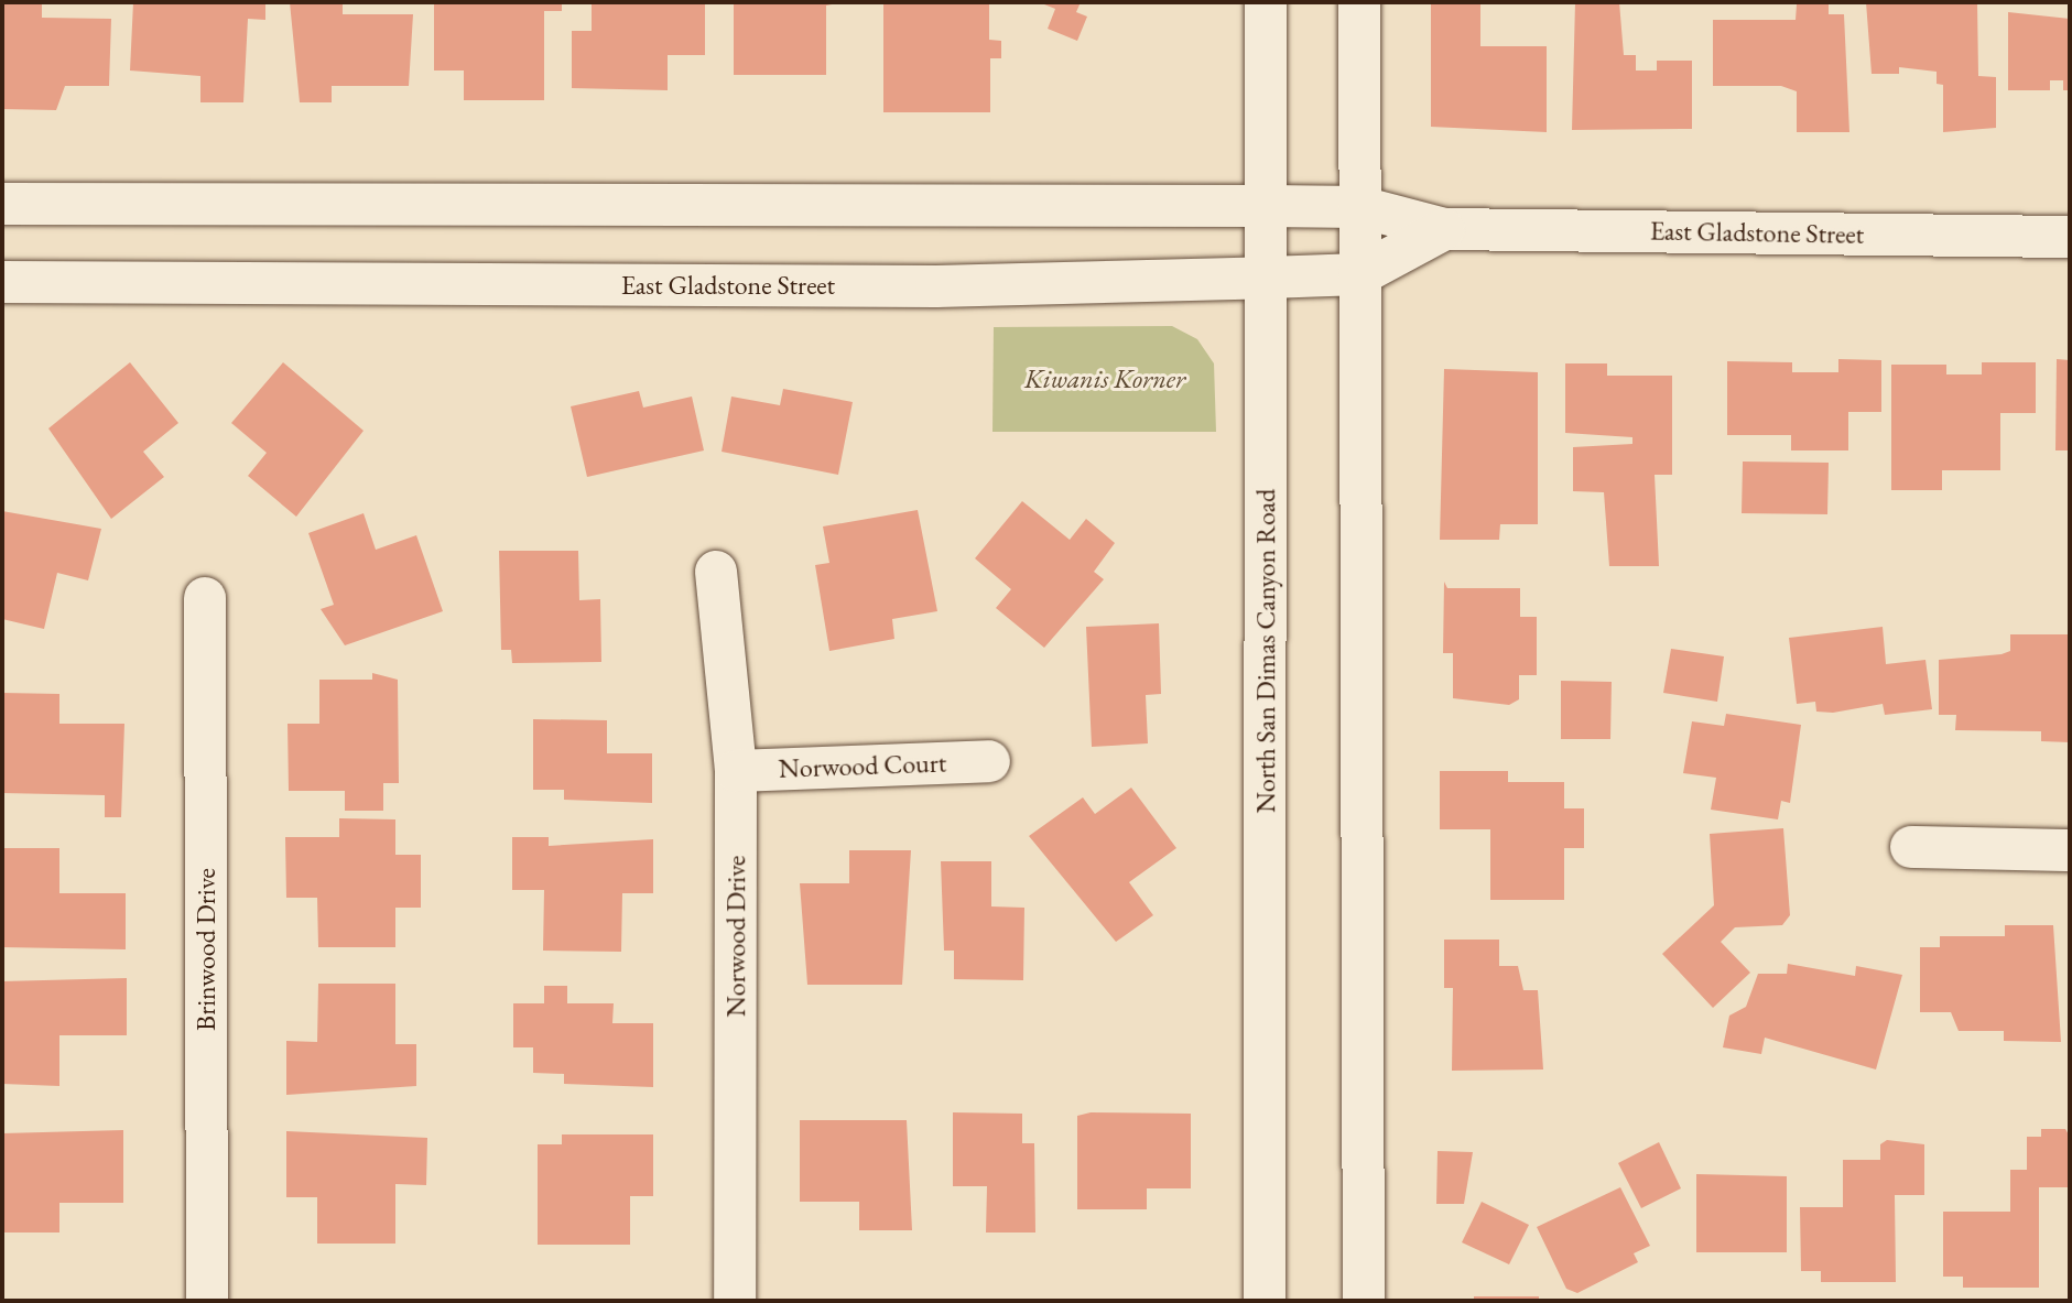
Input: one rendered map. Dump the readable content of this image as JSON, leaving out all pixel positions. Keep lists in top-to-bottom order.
{
  "streets": {
    "street": [
      "East Gladstone Street",
      "North San Dimas Canyon Road",
      "Norwood Court",
      "Norwood Drive",
      "Brinwood Drive"
    ]
  },
  "crossings": [
    ["East Gladstone Street", "North San Dimas Canyon Road"],
    ["Norwood Court", "Norwood Drive"]
  ],
  "parks": ["Kiwanis Korner"]
}
